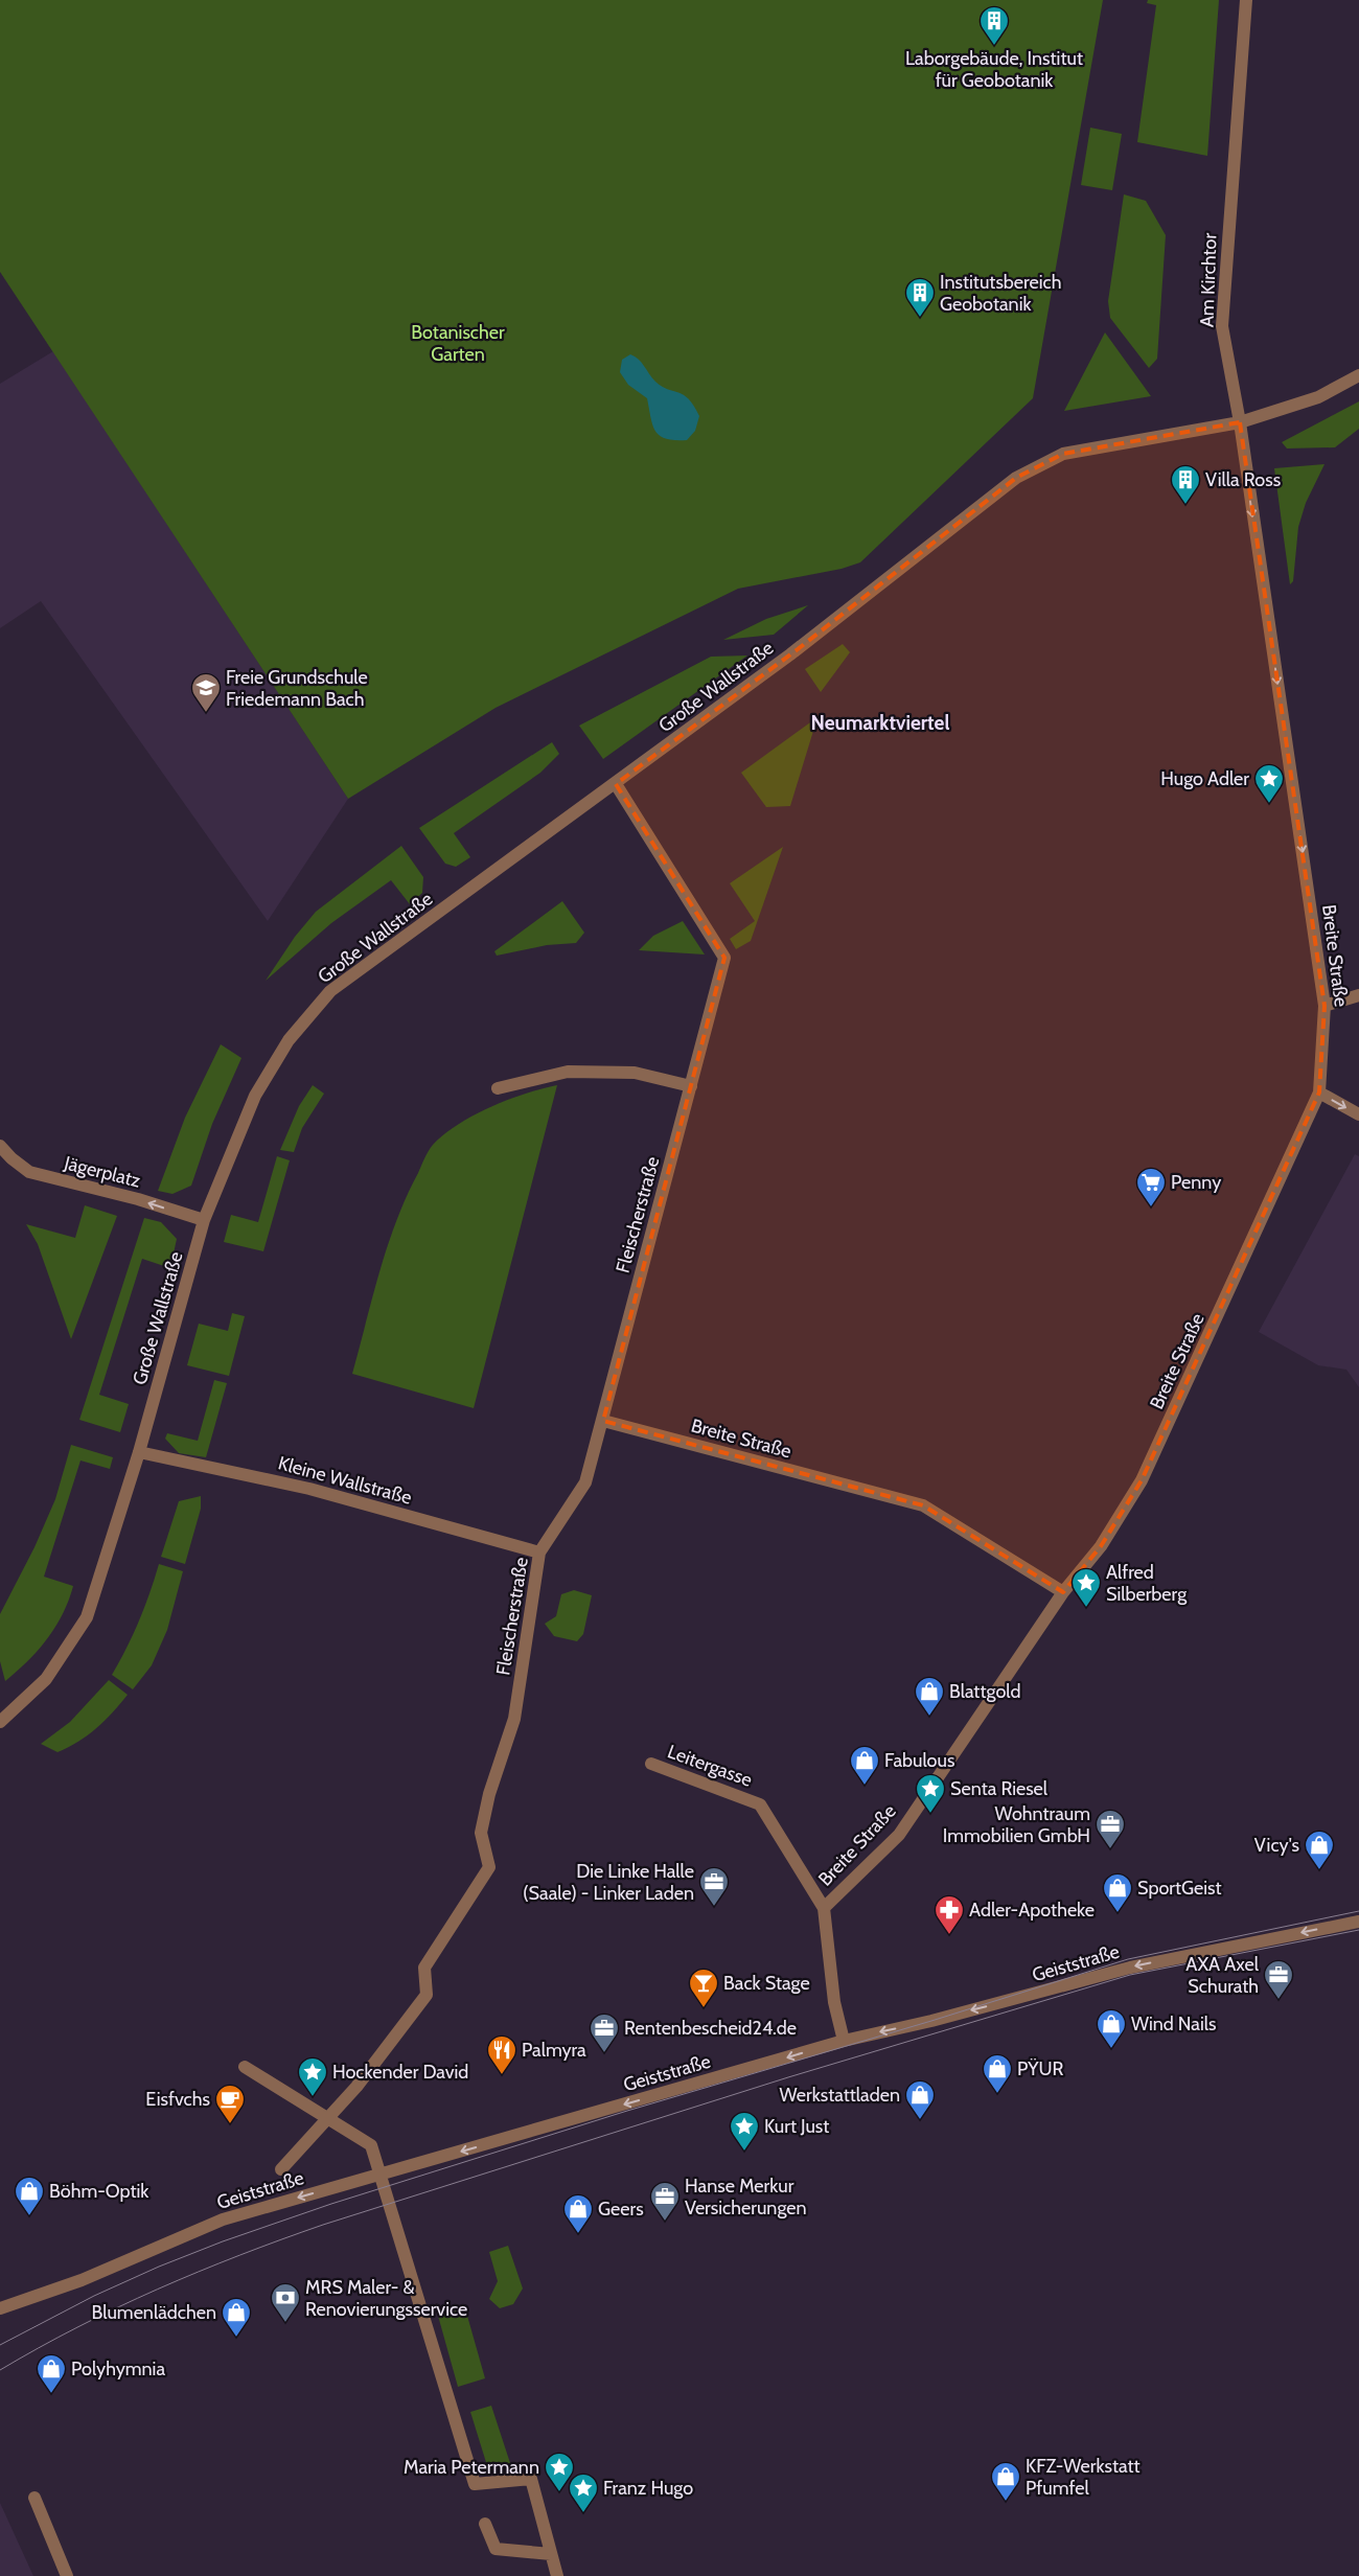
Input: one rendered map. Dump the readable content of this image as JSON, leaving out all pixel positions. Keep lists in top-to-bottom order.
{
  "streets": {
    "street": [
      "Am Kirchtor",
      "Große Wallstraße",
      "Breite Straße",
      "Jägerplatz",
      "Fleischerstraße",
      "Kleine Wallstraße",
      "Leitergasse",
      "Geiststraße"
    ]
  },
  "crossings": [
    ["Am Kirchtor", "Große Wallstraße"],
    ["Am Kirchtor", "Breite Straße"],
    ["Große Wallstraße", "Breite Straße"],
    ["Große Wallstraße", "Jägerplatz"],
    ["Große Wallstraße", "Fleischerstraße"],
    ["Große Wallstraße", "Kleine Wallstraße"],
    ["Breite Straße", "Fleischerstraße"],
    ["Breite Straße", "Leitergasse"],
    ["Breite Straße", "Geiststraße"],
    ["Fleischerstraße", "Kleine Wallstraße"]
  ],
  "one_way": ["Jägerplatz", "Geiststraße"],
  "districts": ["Neumarktviertel"],
  "parks": ["Botanischer Garten"],
  "places": {
    "building": ["Laborgebäude, Institut für Geobotanik", "Institutsbereich Geobotanik", "Villa Ross"],
    "school or university": ["Freie Grundschule Friedemann Bach"],
    "place": [
      "Hugo Adler",
      "Alfred Silberberg",
      "Senta Riesel",
      "Hockender David",
      "Kurt Just",
      "Maria Petermann",
      "Franz Hugo"
    ],
    "supermarket": ["Penny"],
    "shop": [
      "Blattgold",
      "Fabulous",
      "Vicy's",
      "SportGeist",
      "Wind Nails",
      "PŸUR",
      "Werkstattladen",
      "Böhm-Optik",
      "Geers",
      "Blumenlädchen",
      "Polyhymnia",
      "KFZ-Werkstatt Pfumfel"
    ],
    "office": [
      "Wohntraum Immobilien GmbH",
      "Die Linke Halle (Saale) - Linker Laden",
      "AXA Axel Schurath",
      "Rentenbescheid24.de",
      "Hanse Merkur Versicherungen"
    ],
    "pharmacy": ["Adler-Apotheke"],
    "bar": ["Back Stage"],
    "restaurant": ["Palmyra"],
    "cafe": ["Eisfvchs"],
    "bank": ["MRS Maler- & Renovierungsservice"]
  }
}
